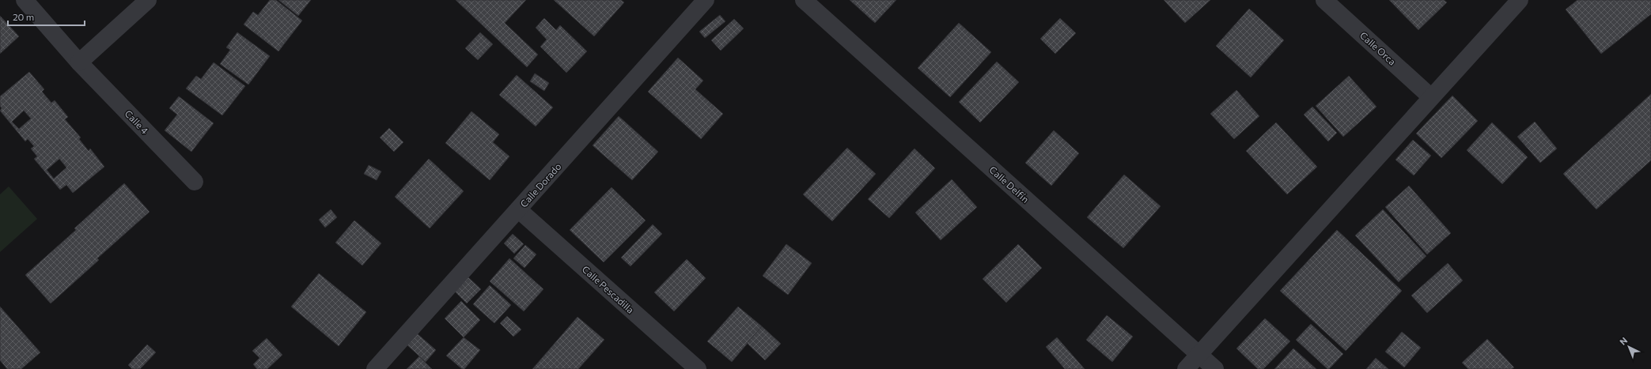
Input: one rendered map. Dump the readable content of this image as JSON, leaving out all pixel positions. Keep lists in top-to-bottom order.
{
  "streets": {
    "street": [
      "Calle Orca",
      "Calle 4",
      "Calle Delfín",
      "Calle Dorado",
      "Calle Pescadilla"
    ]
  },
  "crossings": [
    ["Calle Dorado", "Calle Pescadilla"]
  ],
  "scale_bar": "20 m",
  "north": "top left"
}
